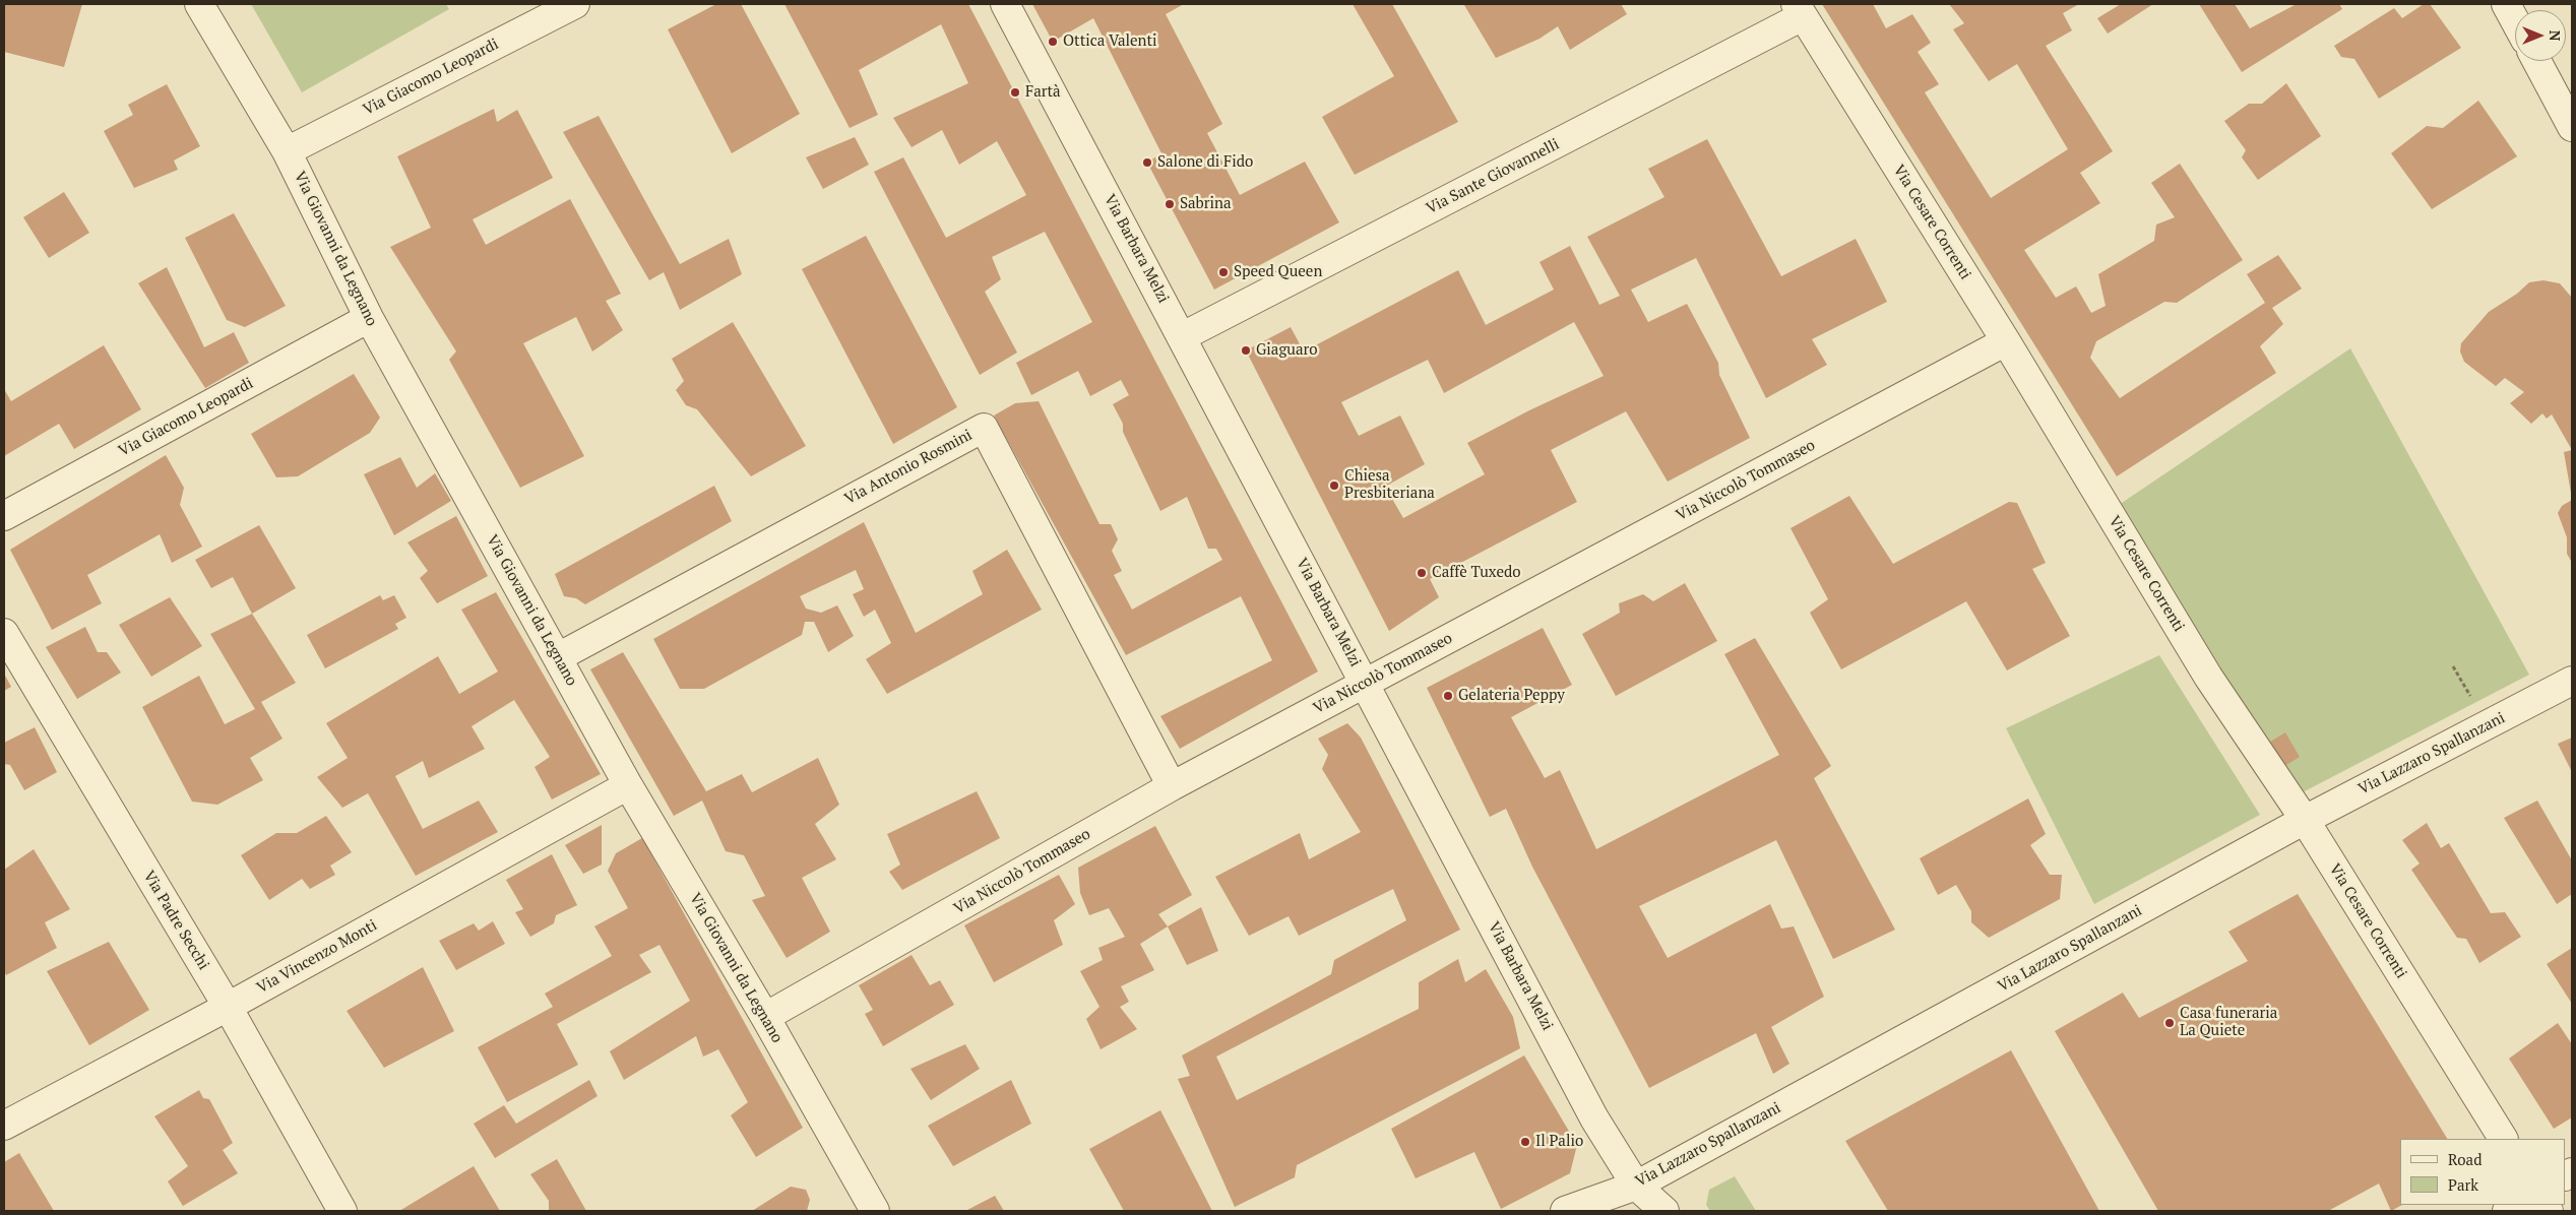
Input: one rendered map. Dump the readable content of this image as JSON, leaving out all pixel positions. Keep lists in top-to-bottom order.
{
  "streets": {
    "street": [
      "Via Giacomo Leopardi",
      "Via Sante Giovannelli",
      "Via Cesare Correnti",
      "Via Giovanni da Legnano",
      "Via Barbara Melzi",
      "Via Antonio Rosmini",
      "Via Niccolò Tommaseo",
      "Via Lazzaro Spallanzani",
      "Via Padre Secchi",
      "Via Vincenzo Monti"
    ]
  },
  "crossings": [
    ["Via Giacomo Leopardi", "Via Giovanni da Legnano"],
    ["Via Sante Giovannelli", "Via Cesare Correnti"],
    ["Via Sante Giovannelli", "Via Barbara Melzi"],
    ["Via Cesare Correnti", "Via Niccolò Tommaseo"],
    ["Via Cesare Correnti", "Via Lazzaro Spallanzani"],
    ["Via Giovanni da Legnano", "Via Antonio Rosmini"],
    ["Via Giovanni da Legnano", "Via Niccolò Tommaseo"],
    ["Via Giovanni da Legnano", "Via Vincenzo Monti"],
    ["Via Barbara Melzi", "Via Niccolò Tommaseo"],
    ["Via Barbara Melzi", "Via Lazzaro Spallanzani"],
    ["Via Antonio Rosmini", "Via Niccolò Tommaseo"],
    ["Via Padre Secchi", "Via Vincenzo Monti"]
  ],
  "places": [
    "Ottica Valenti",
    "Fartà",
    "Salone di Fido",
    "Sabrina",
    "Speed Queen",
    "Giaguaro",
    "Chiesa Presbiteriana",
    "Caffè Tuxedo",
    "Gelateria Peppy",
    "Casa funeraria La Quiete",
    "Il Palio"
  ],
  "legend": ["Road", "Park"],
  "north": "right"
}
